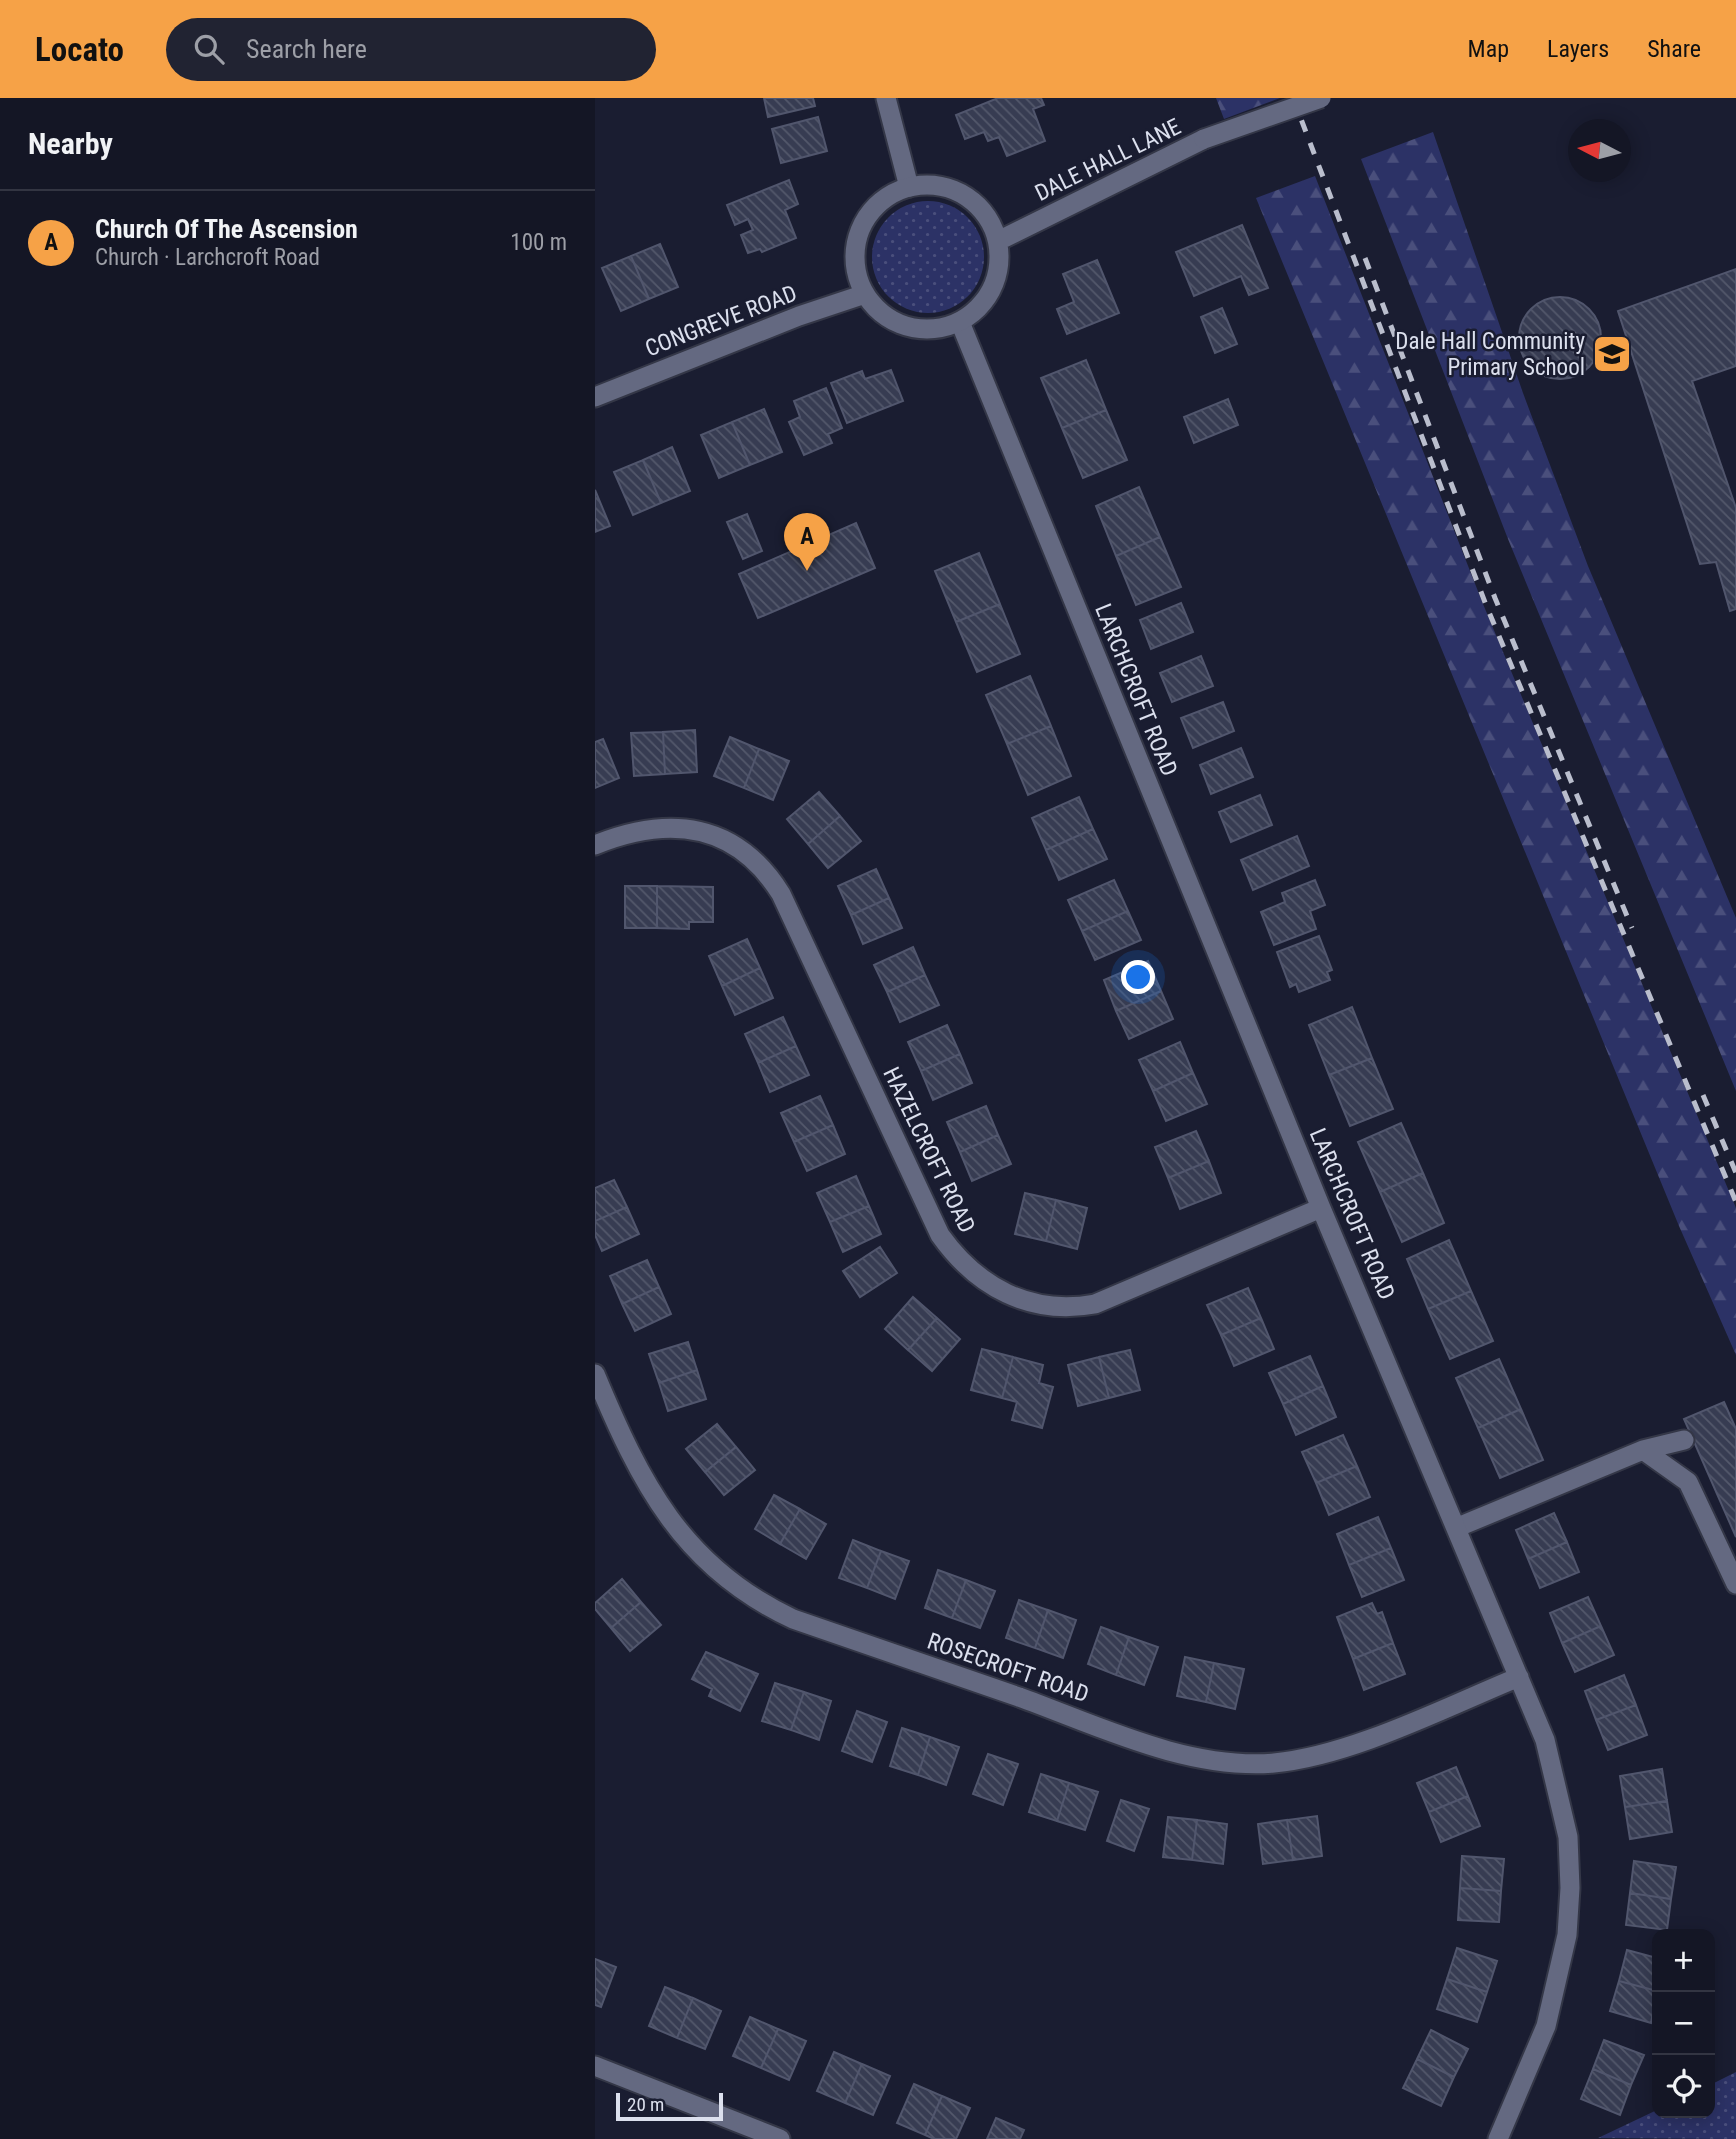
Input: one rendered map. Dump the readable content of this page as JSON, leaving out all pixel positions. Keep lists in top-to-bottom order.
{
  "streets": {
    "street": [
      "DALE HALL LANE",
      "CONGREVE ROAD",
      "LARCHCROFT ROAD",
      "HAZELCROFT ROAD",
      "ROSECROFT ROAD"
    ]
  },
  "crossings": [
    ["DALE HALL LANE", "CONGREVE ROAD"],
    ["DALE HALL LANE", "LARCHCROFT ROAD"],
    ["CONGREVE ROAD", "LARCHCROFT ROAD"],
    ["LARCHCROFT ROAD", "HAZELCROFT ROAD"],
    ["LARCHCROFT ROAD", "ROSECROFT ROAD"]
  ],
  "places": {
    "school or university": ["Dale Hall Community Primary School"]
  },
  "scale_bar": "20 m",
  "north": "left",
  "page": {
    "header": "Locato",
    "search": "Search here",
    "nav": ["Map", "Layers", "Share"],
    "heading": "Nearby",
    "list": [
      {
        "mark": "A",
        "name": "Church Of The Ascension",
        "note": "Church · Larchcroft Road",
        "value": "100 m"
      }
    ],
    "pins": "A",
    "map_buttons": ["+", "−"],
    "scale": "20 m"
  }
}
